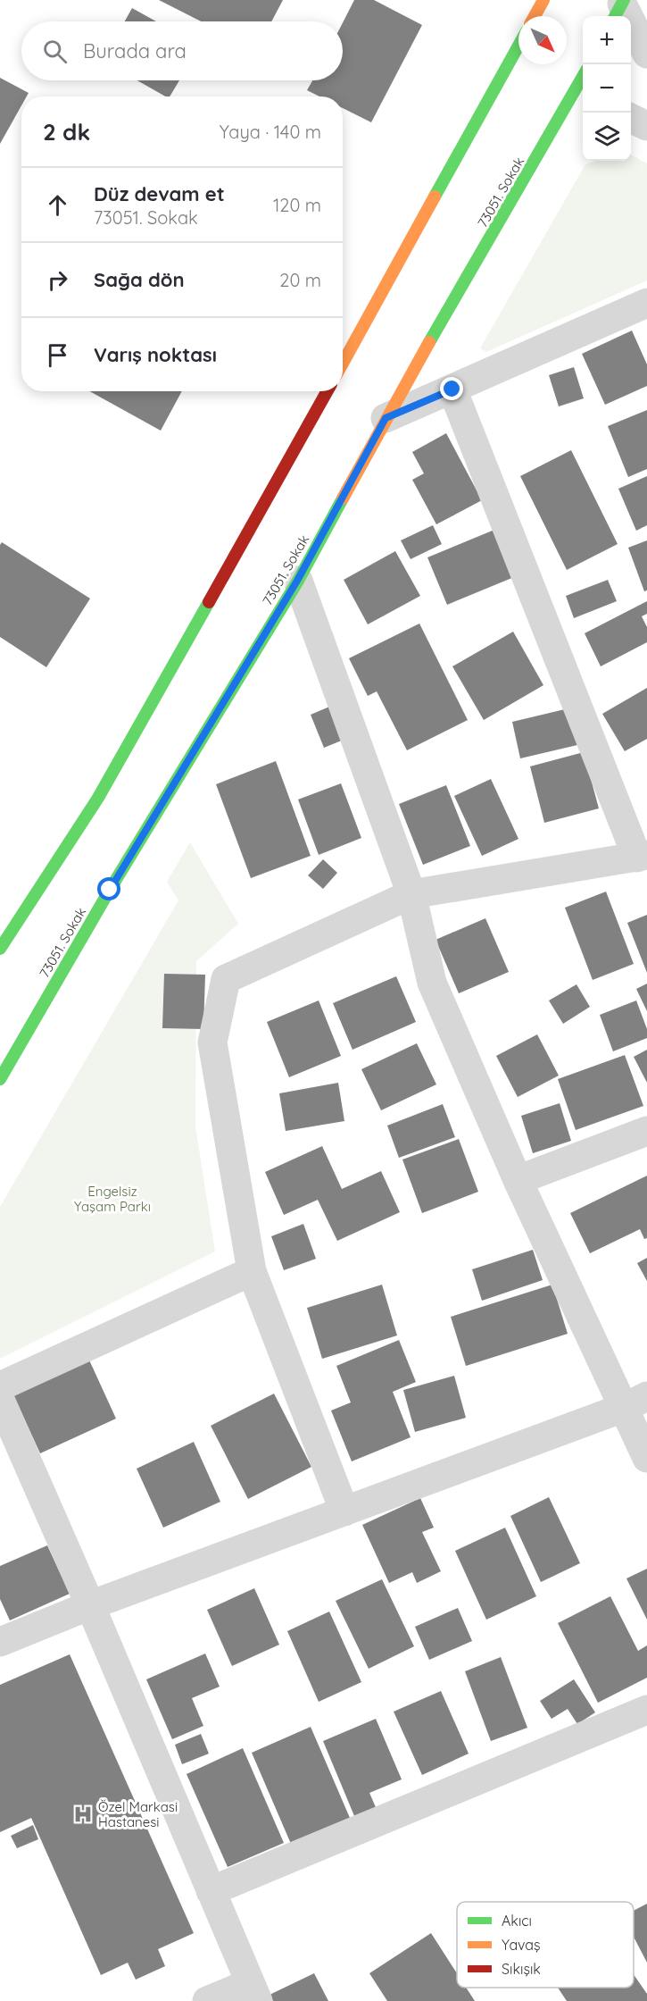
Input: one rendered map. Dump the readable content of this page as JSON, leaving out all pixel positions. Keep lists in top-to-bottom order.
{
  "streets": {
    "main road": ["73051. Sokak"]
  },
  "parks": ["Engelsiz Yaşam Parkı"],
  "places": {
    "hospital": ["Özel Markasi Hastanesi"]
  },
  "legend": ["Akıcı", "Yavaş", "Sıkışık"],
  "north": "bottom right",
  "page": {
    "map_buttons": ["+", "−"],
    "search": "Burada ara",
    "heading": ["2 dk", "Yaya · 140 m"],
    "list": [
      ["Düz devam et", "73051. Sokak", "120 m"],
      ["Sağa dön", "20 m"],
      "Varış noktası"
    ]
  }
}
